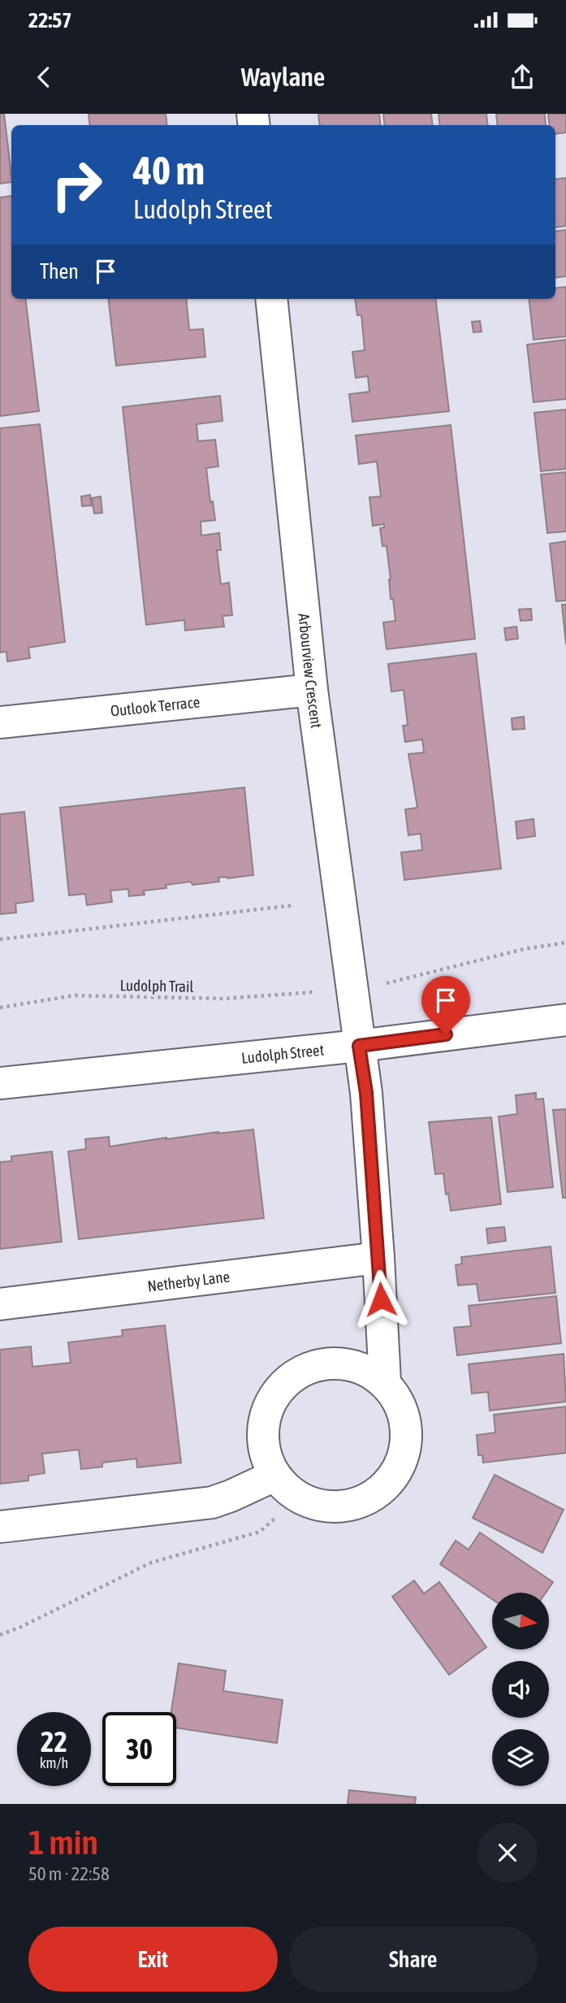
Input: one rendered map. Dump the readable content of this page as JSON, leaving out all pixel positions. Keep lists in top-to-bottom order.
{
  "streets": {
    "street": [
      "Arbourview Crescent",
      "Outlook Terrace",
      "Ludolph Street",
      "Netherby Lane"
    ],
    "path": ["Ludolph Trail"]
  },
  "crossings": [
    ["Arbourview Crescent", "Outlook Terrace"],
    ["Arbourview Crescent", "Ludolph Street"],
    ["Arbourview Crescent", "Netherby Lane"]
  ],
  "north": "right",
  "page": {
    "status": "22:57",
    "header": "Waylane",
    "turn": ["40 m", "Ludolph Street"],
    "then": "Then",
    "speed": "22 km/h",
    "limit": "30",
    "heading": ["1 min", "50 m · 22:58"],
    "buttons": ["Exit", "Share"]
  }
}
